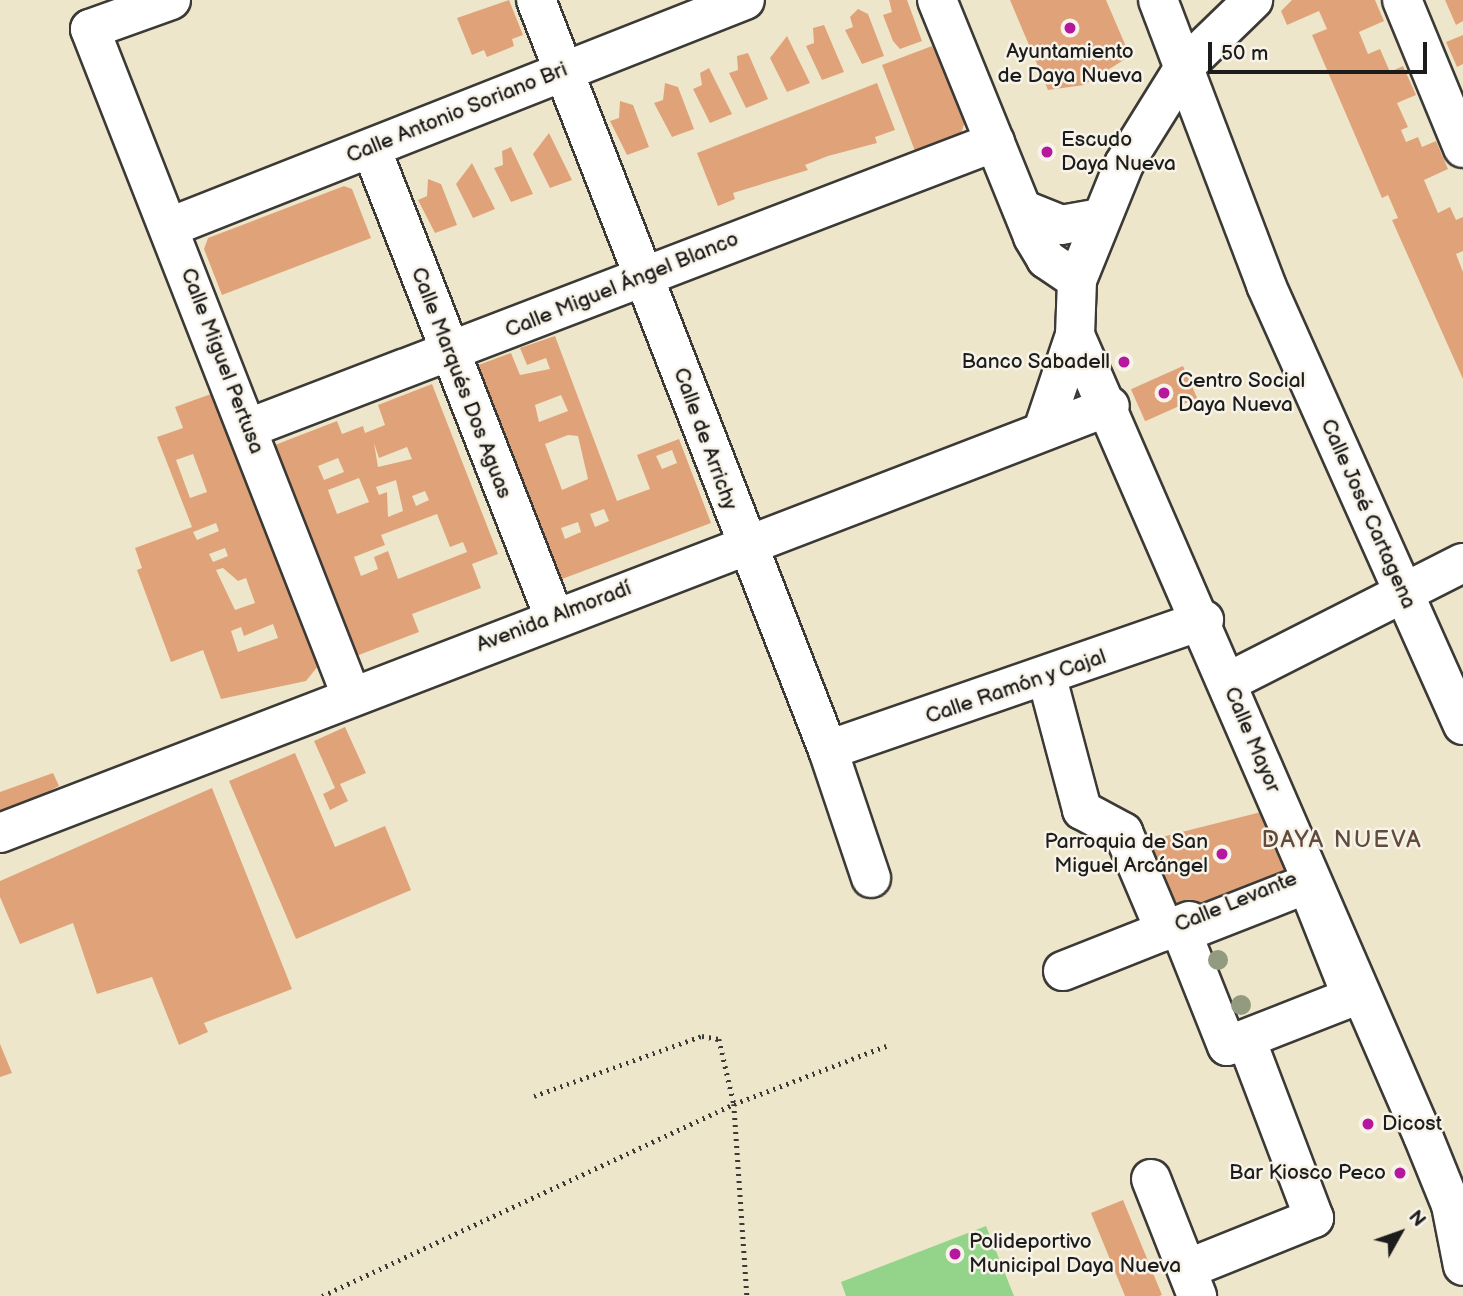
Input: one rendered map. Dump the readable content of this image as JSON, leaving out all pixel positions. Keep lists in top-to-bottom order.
{
  "streets": {
    "street": [
      "Calle Antonio Soriano Bri",
      "Calle Miguel Ángel Blanco",
      "Calle Miguel Pertusa",
      "Calle Marqués Dos Aguas",
      "Calle de Arrichy",
      "Calle José Cartagena",
      "Avenida Almoradí",
      "Calle Ramón y Cajal",
      "Calle Mayor",
      "Calle Levante"
    ]
  },
  "crossings": [
    ["Calle Antonio Soriano Bri", "Calle Miguel Pertusa"],
    ["Calle Antonio Soriano Bri", "Calle Marqués Dos Aguas"],
    ["Calle Antonio Soriano Bri", "Calle de Arrichy"],
    ["Calle Miguel Ángel Blanco", "Calle Miguel Pertusa"],
    ["Calle Miguel Ángel Blanco", "Calle Marqués Dos Aguas"],
    ["Calle Miguel Ángel Blanco", "Calle de Arrichy"],
    ["Calle Miguel Pertusa", "Avenida Almoradí"],
    ["Calle Marqués Dos Aguas", "Avenida Almoradí"],
    ["Calle de Arrichy", "Avenida Almoradí"],
    ["Calle de Arrichy", "Calle Ramón y Cajal"],
    ["Avenida Almoradí", "Calle Mayor"],
    ["Calle Ramón y Cajal", "Calle Mayor"],
    ["Calle Ramón y Cajal", "Calle Levante"],
    ["Calle Mayor", "Calle Levante"]
  ],
  "districts": ["DAYA NUEVA"],
  "places": [
    "Ayuntamiento de Daya Nueva",
    "Escudo Daya Nueva",
    "Banco Sabadell",
    "Centro Social Daya Nueva",
    "Parroquia de San Miguel Arcángel",
    "Dicost",
    "Bar Kiosco Peco",
    "Polideportivo Municipal Daya Nueva"
  ],
  "scale_bar": "50 m",
  "north": "top right"
}
